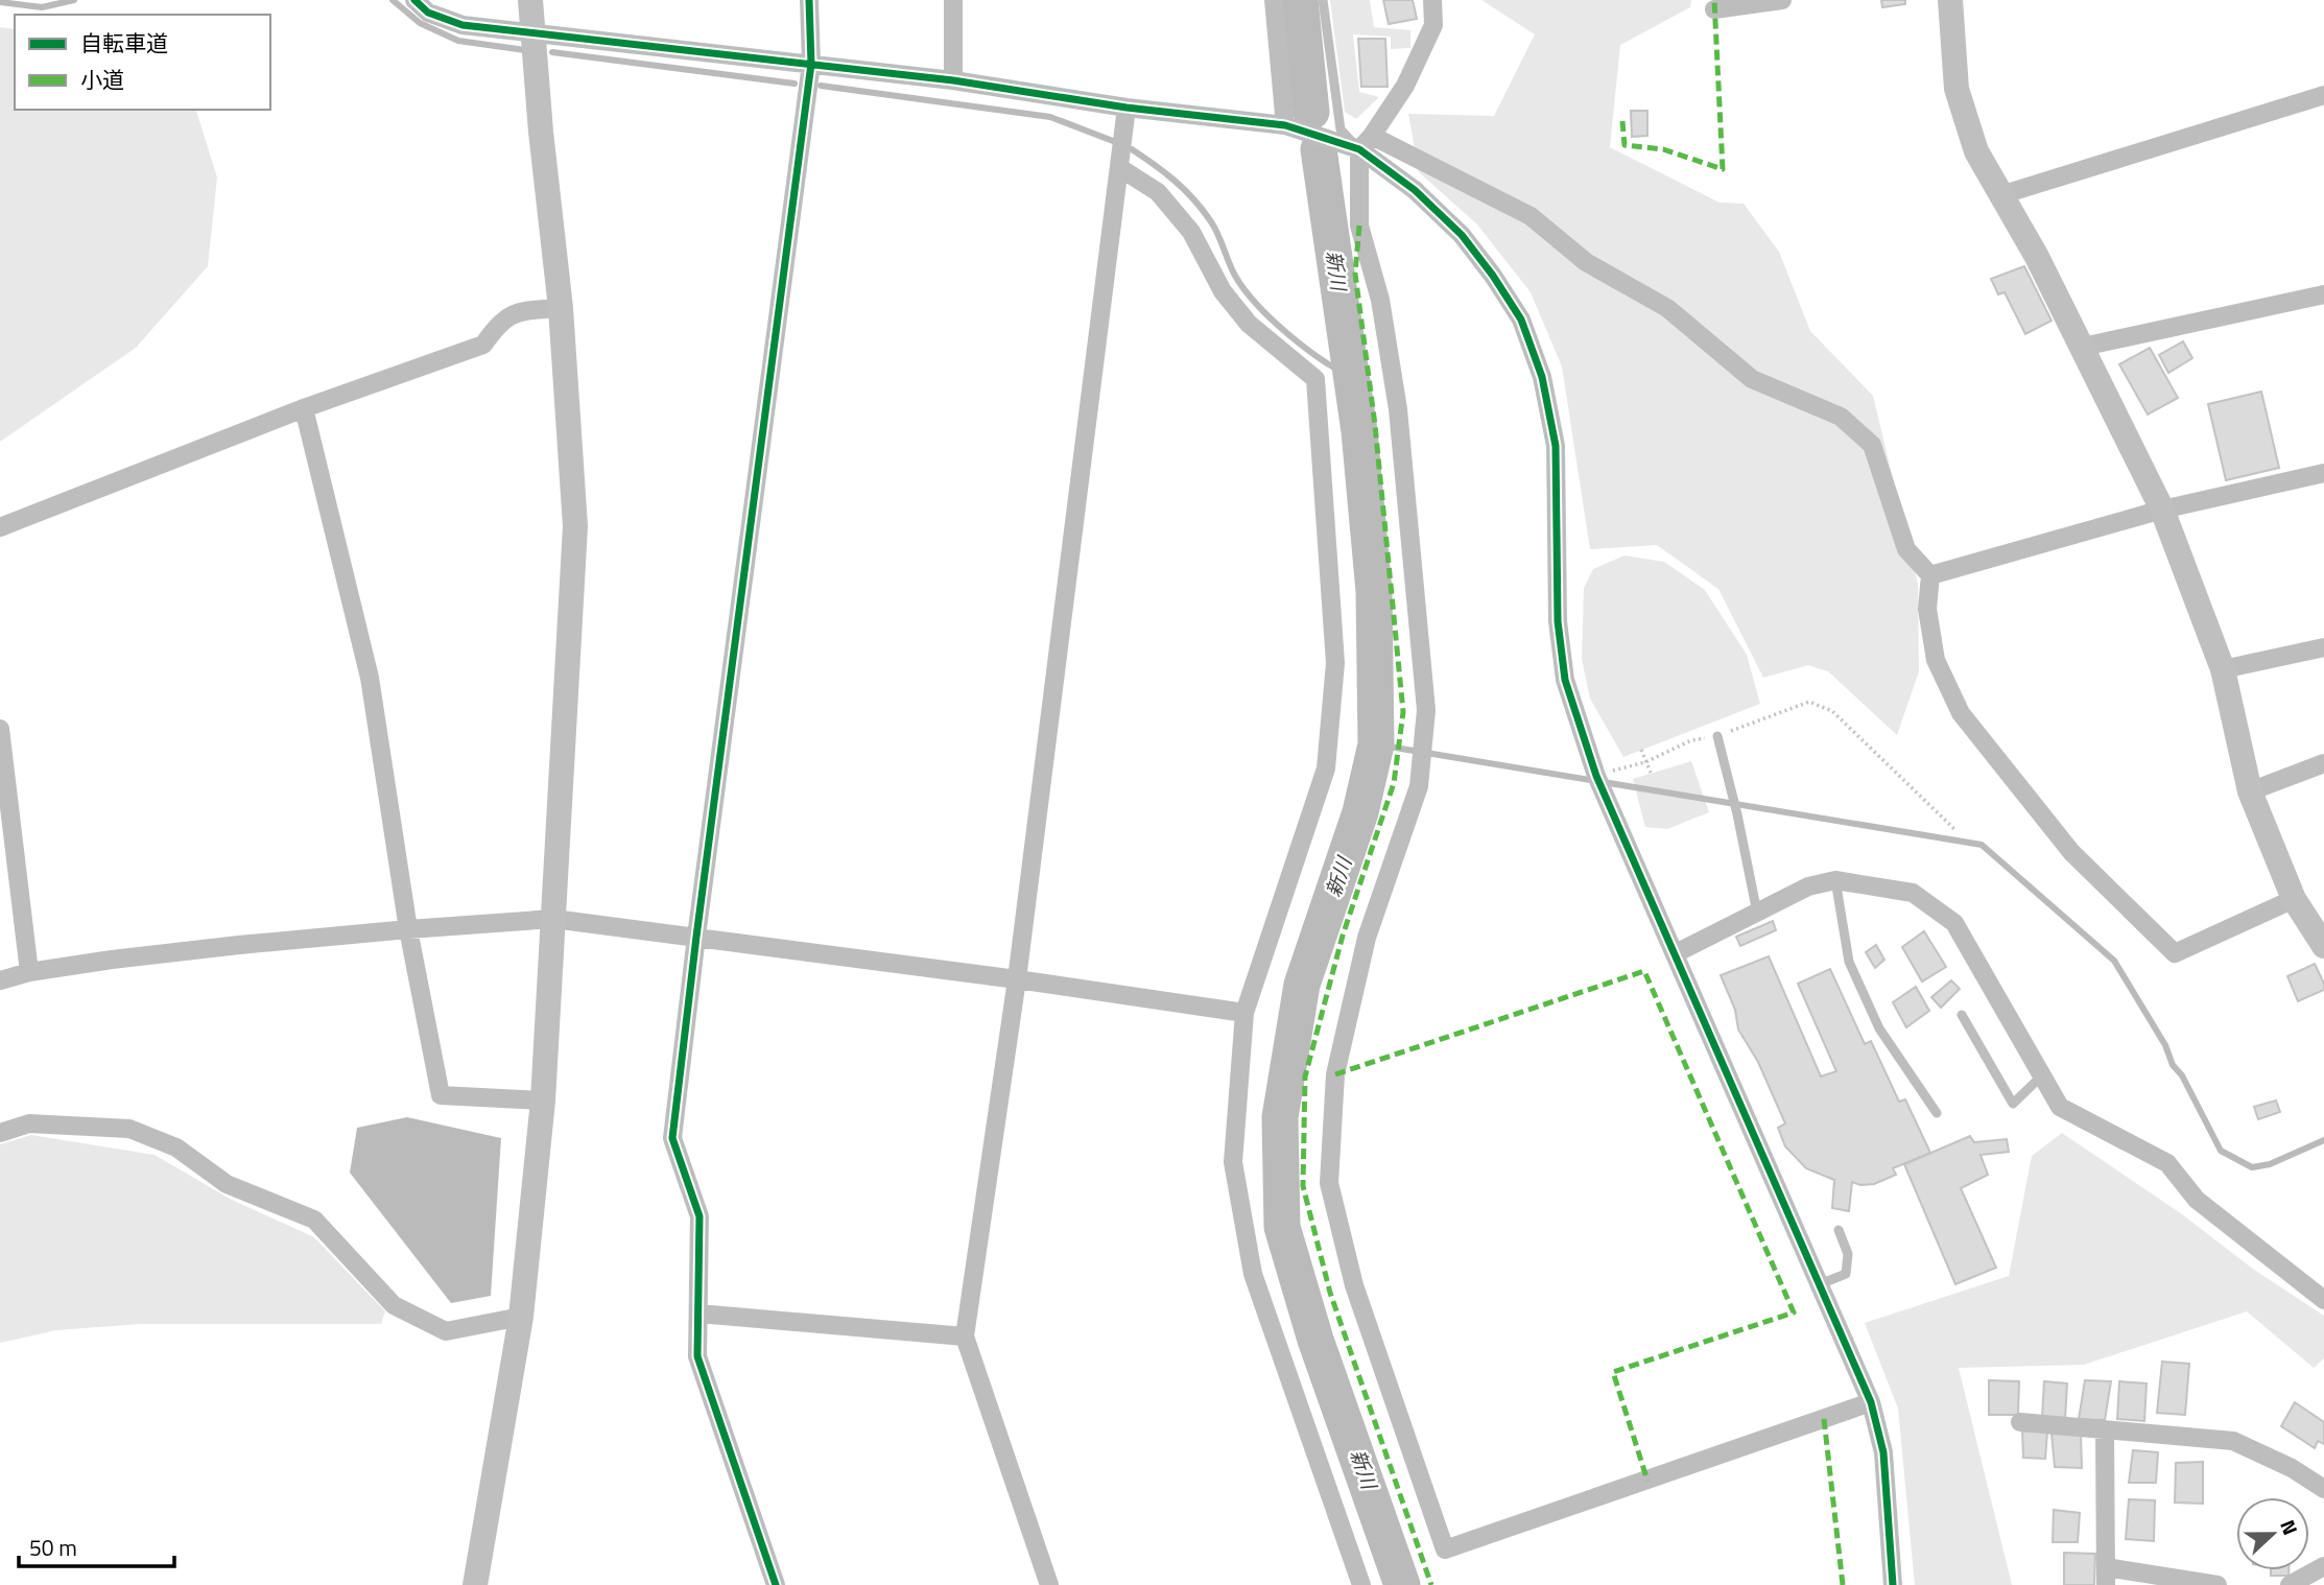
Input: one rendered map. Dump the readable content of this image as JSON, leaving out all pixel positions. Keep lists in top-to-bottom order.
{
  "water": ["新川"],
  "legend": ["自転車道", "小道"],
  "scale_bar": "50 m",
  "north": "right"
}
